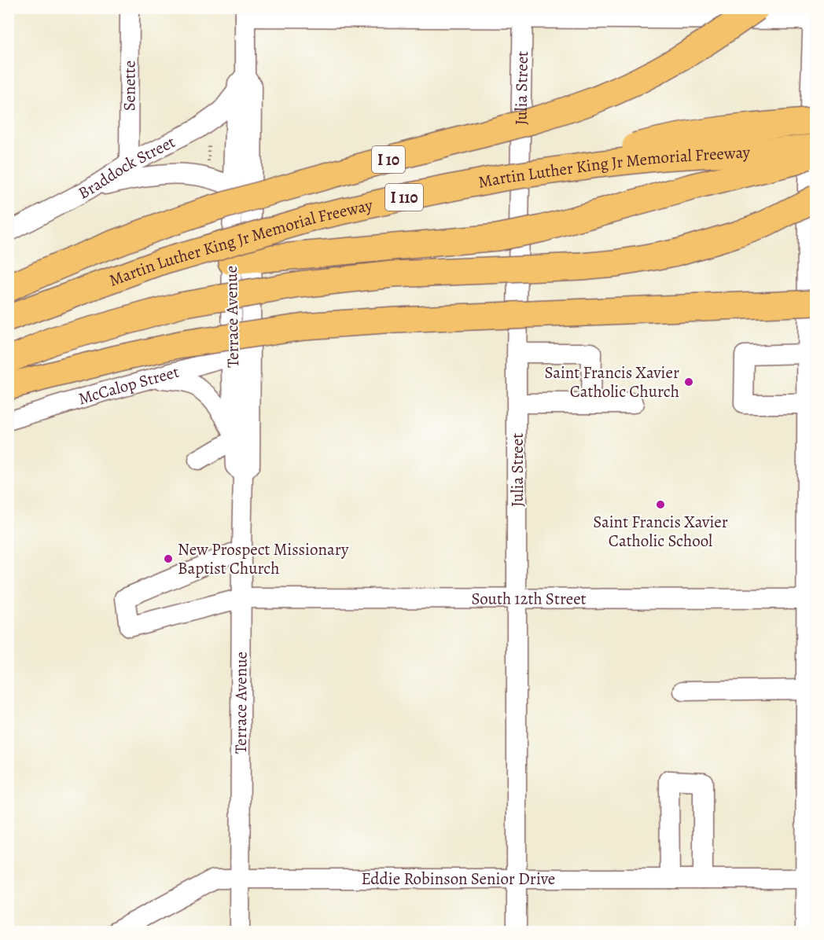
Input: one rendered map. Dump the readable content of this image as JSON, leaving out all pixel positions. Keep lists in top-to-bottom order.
{
  "streets": {
    "highway": ["I 10", "Martin Luther King Jr Memorial Freeway", "I 110"],
    "street": [
      "Senette",
      "Julia Street",
      "Braddock Street",
      "Terrace Avenue",
      "McCalop Street",
      "South 12th Street",
      "Eddie Robinson Senior Drive"
    ]
  },
  "crossings": [
    ["Senette", "Braddock Street"],
    ["Julia Street", "South 12th Street"],
    ["Julia Street", "Eddie Robinson Senior Drive"],
    ["Braddock Street", "Terrace Avenue"],
    ["Terrace Avenue", "McCalop Street"],
    ["Terrace Avenue", "South 12th Street"],
    ["Terrace Avenue", "Eddie Robinson Senior Drive"]
  ],
  "places": ["Saint Francis Xavier Catholic Church", "Saint Francis Xavier Catholic School", "New Prospect Missionary Baptist Church"]
}
